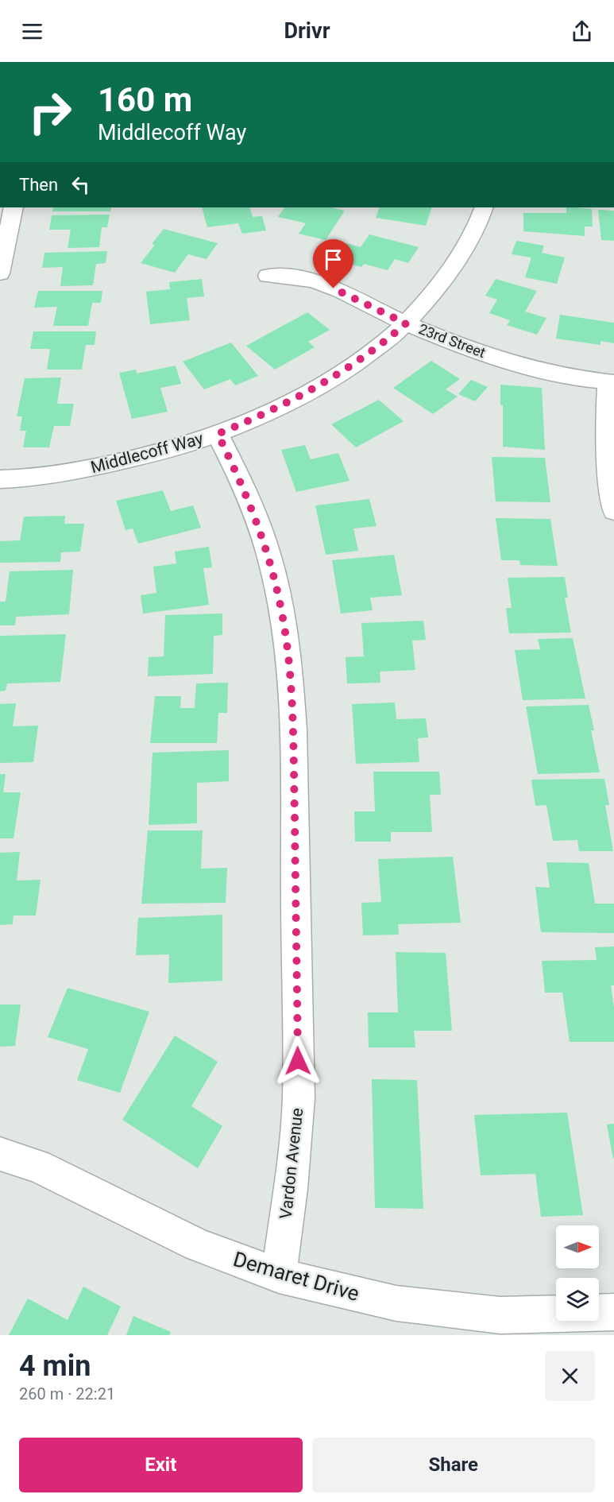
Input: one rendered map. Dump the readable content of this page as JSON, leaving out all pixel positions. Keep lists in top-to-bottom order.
{
  "streets": {
    "street": [
      "23rd Street",
      "Middlecoff Way",
      "Vardon Avenue",
      "Demaret Drive"
    ]
  },
  "crossings": [
    ["23rd Street", "Middlecoff Way"],
    ["Middlecoff Way", "Vardon Avenue"],
    ["Vardon Avenue", "Demaret Drive"]
  ],
  "north": "right",
  "page": {
    "header": "Drivr",
    "turn": ["160 m", "Middlecoff Way"],
    "then": "Then",
    "heading": ["4 min", "260 m · 22:21"],
    "buttons": ["Exit", "Share"]
  }
}
